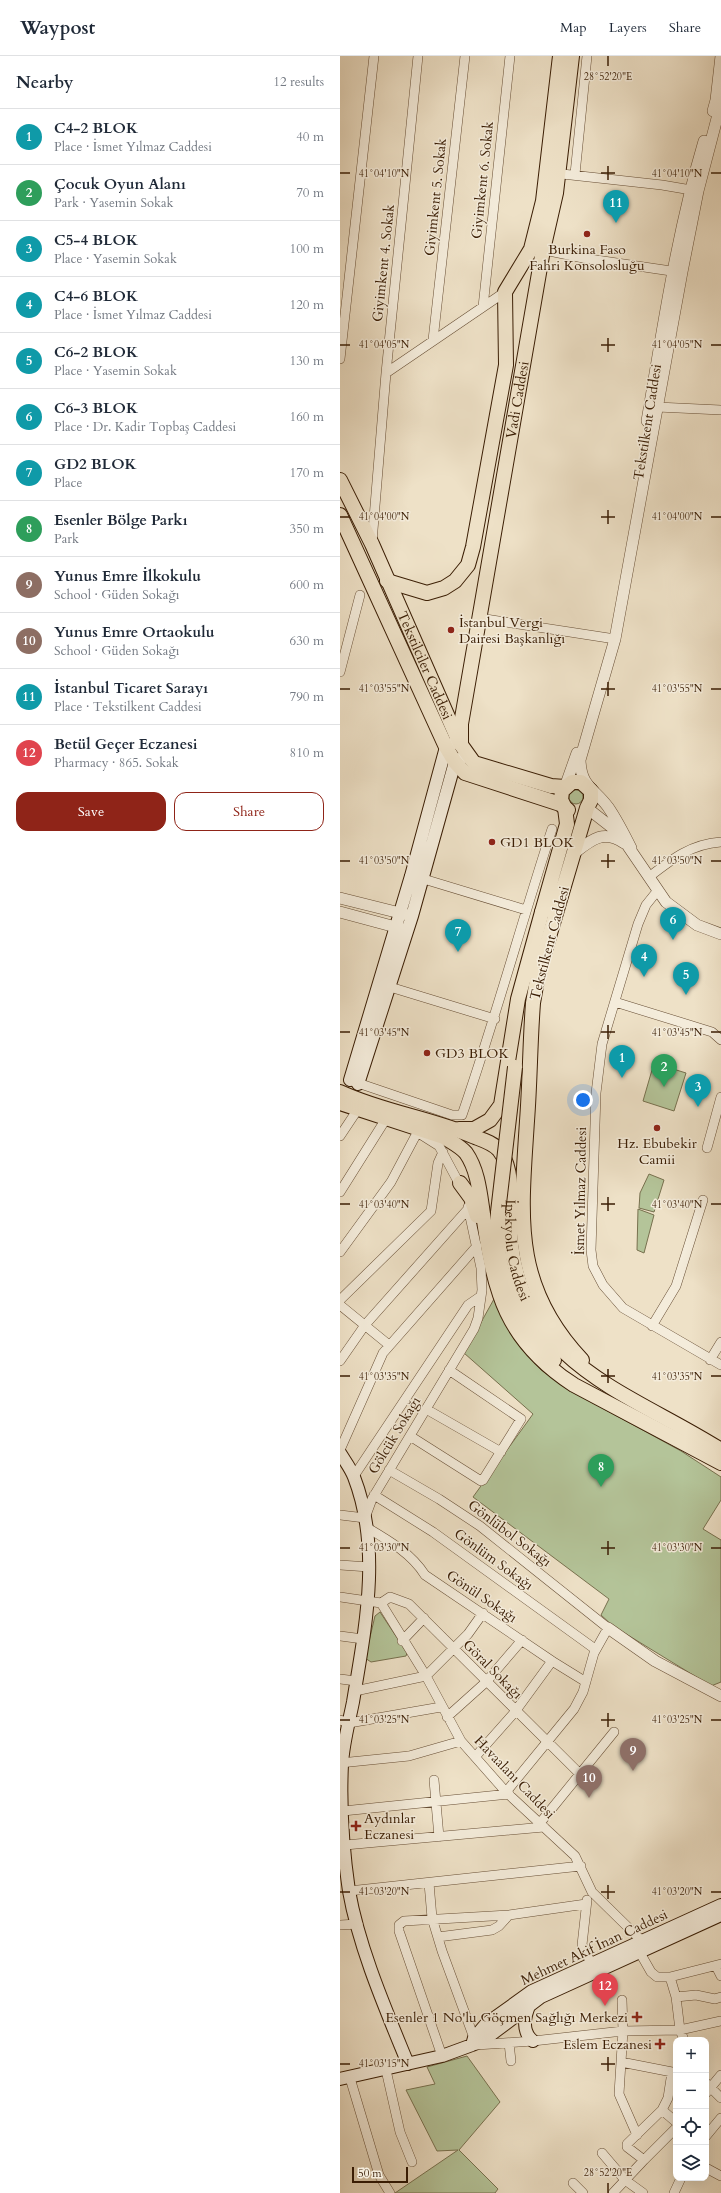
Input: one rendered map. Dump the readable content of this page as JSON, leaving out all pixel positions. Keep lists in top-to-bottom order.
{
  "streets": {
    "main road": [
      "Vadi Caddesi",
      "Tekstilkent Caddesi",
      "Tekstilciler Caddesi",
      "İpekyolu Caddesi",
      "Mehmet Akif İnan Caddesi"
    ],
    "street": [
      "Giyimkent 6. Sokak",
      "Giyimkent 5. Sokak",
      "Giyimkent 4. Sokak",
      "İsmet Yılmaz Caddesi",
      "Gölcük Sokağı",
      "Gönlübol Sokağı",
      "Gönlüm Sokağı",
      "Gönül Sokağı",
      "Göral Sokağı",
      "Havaalanı Caddesi"
    ]
  },
  "crossings": [
    ["Giyimkent 4. Sokak", "Tekstilciler Caddesi"],
    ["Vadi Caddesi", "Tekstilciler Caddesi"],
    ["Tekstilkent Caddesi", "Tekstilciler Caddesi"],
    ["Tekstilkent Caddesi", "İpekyolu Caddesi"],
    ["Gölcük Sokağı", "Gönlübol Sokağı"],
    ["Gölcük Sokağı", "Gönlüm Sokağı"],
    ["Gölcük Sokağı", "Gönül Sokağı"],
    ["Göral Sokağı", "Havaalanı Caddesi"]
  ],
  "places": {
    "other": [
      "Burkina Faso Fahri Konsolosluğu",
      "İstanbul Vergi Dairesi Başkanlığı",
      "GD1 BLOK",
      "GD3 BLOK",
      "Hz. Ebubekir Camii"
    ],
    "health": ["Aydınlar Eczanesi", "Esenler 1 No'lu Göçmen Sağlığı Merkezi", "Eslem Eczanesi"]
  },
  "scale_bar": "50 m",
  "page": {
    "header": "Waypost",
    "nav": ["Map", "Layers", "Share"],
    "heading": ["Nearby", "12 results"],
    "list": [
      {
        "mark": "1",
        "name": "C4-2 BLOK",
        "note": "Place · İsmet Yılmaz Caddesi",
        "value": "40 m"
      },
      {
        "mark": "2",
        "name": "Çocuk Oyun Alanı",
        "note": "Park · Yasemin Sokak",
        "value": "70 m"
      },
      {
        "mark": "3",
        "name": "C5-4 BLOK",
        "note": "Place · Yasemin Sokak",
        "value": "100 m"
      },
      {
        "mark": "4",
        "name": "C4-6 BLOK",
        "note": "Place · İsmet Yılmaz Caddesi",
        "value": "120 m"
      },
      {
        "mark": "5",
        "name": "C6-2 BLOK",
        "note": "Place · Yasemin Sokak",
        "value": "130 m"
      },
      {
        "mark": "6",
        "name": "C6-3 BLOK",
        "note": "Place · Dr. Kadir Topbaş Caddesi",
        "value": "160 m"
      },
      {
        "mark": "7",
        "name": "GD2 BLOK",
        "note": "Place",
        "value": "170 m"
      },
      {
        "mark": "8",
        "name": "Esenler Bölge Parkı",
        "note": "Park",
        "value": "350 m"
      },
      {
        "mark": "9",
        "name": "Yunus Emre İlkokulu",
        "note": "School · Güden Sokağı",
        "value": "600 m"
      },
      {
        "mark": "10",
        "name": "Yunus Emre Ortaokulu",
        "note": "School · Güden Sokağı",
        "value": "630 m"
      },
      {
        "mark": "11",
        "name": "İstanbul Ticaret Sarayı",
        "note": "Place · Tekstilkent Caddesi",
        "value": "790 m"
      },
      {
        "mark": "12",
        "name": "Betül Geçer Eczanesi",
        "note": "Pharmacy · 865. Sokak",
        "value": "810 m"
      }
    ],
    "pins": [
      "11",
      "6",
      "7",
      "4",
      "5",
      "1",
      "2",
      "3",
      "8",
      "9",
      "10",
      "12"
    ],
    "buttons": ["Save", "Share"],
    "map_buttons": ["+", "−"],
    "scale": "50 m"
  },
  "coordinates": [
    "28°52'20\"E",
    "41°04'10\"N",
    "41°04'05\"N",
    "41°04'00\"N",
    "41°03'55\"N",
    "41°03'50\"N",
    "41°03'45\"N",
    "41°03'40\"N",
    "41°03'35\"N",
    "41°03'30\"N",
    "41°03'25\"N",
    "41°03'20\"N",
    "41°03'15\"N"
  ]
}
